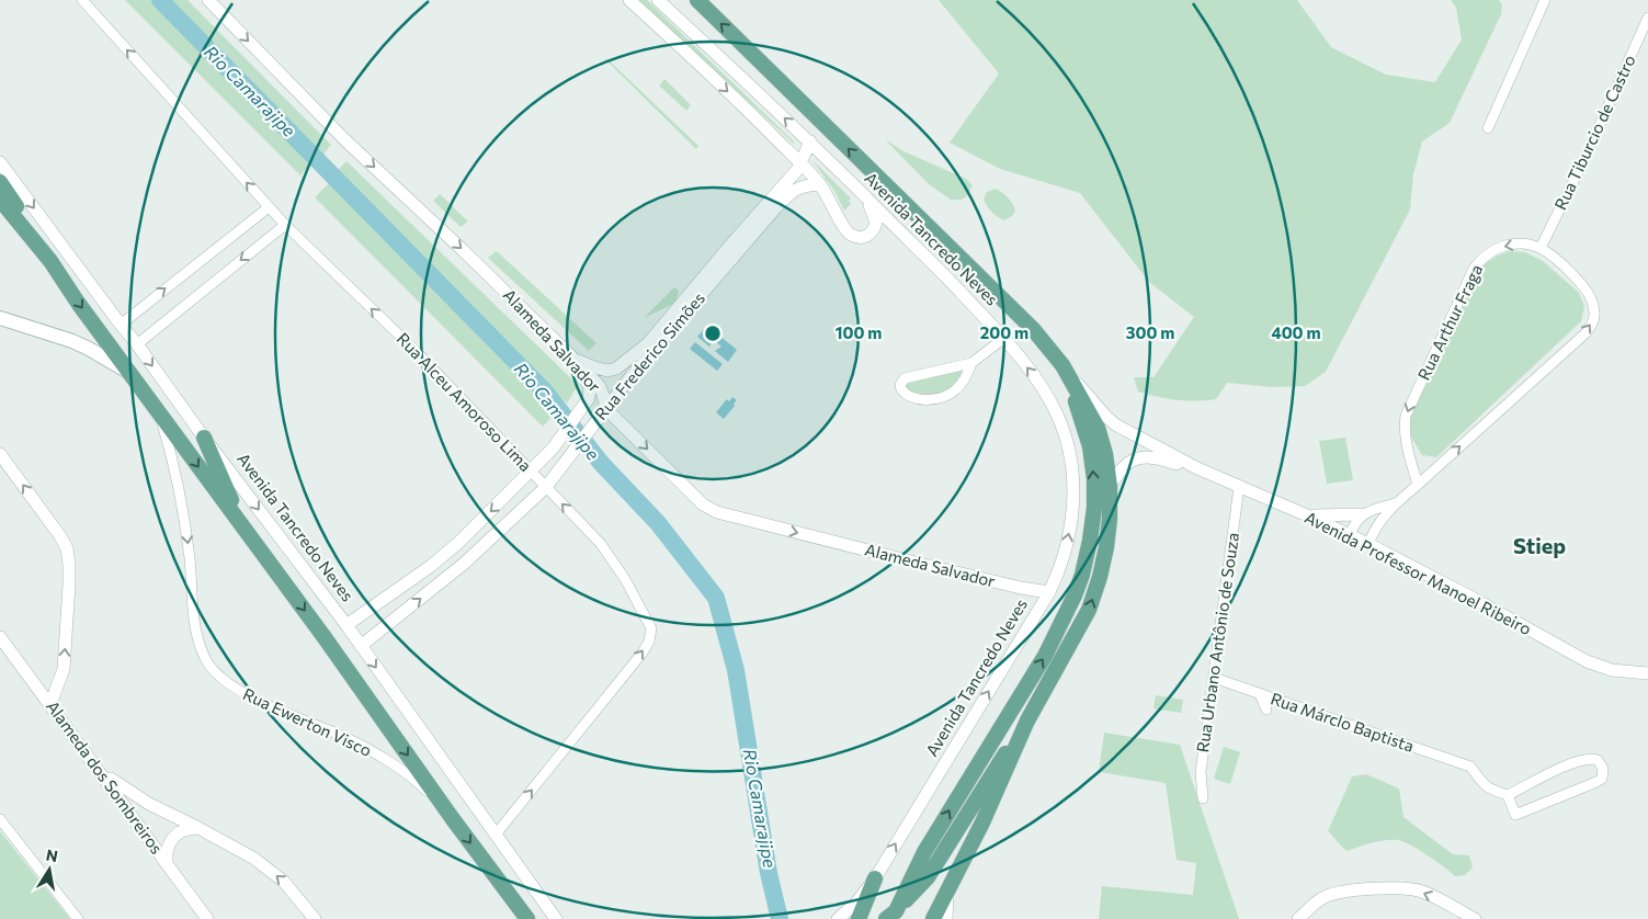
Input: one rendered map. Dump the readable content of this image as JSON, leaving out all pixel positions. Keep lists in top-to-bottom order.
{
  "streets": {
    "main road": ["Avenida Tancredo Neves"],
    "street": [
      "Rua Tiburcio de Castro",
      "Rua Arthur Fraga",
      "Alameda Salvador",
      "Rua Frederico Simões",
      "Rua Alceu Amoroso Lima",
      "Avenida Professor Manoel Ribeiro",
      "Rua Urbano Antônio de Souza",
      "Rua Ewerton Visco",
      "Rua Márclo Baptista",
      "Alameda dos Sombreiros"
    ]
  },
  "crossings": [
    ["Rua Tiburcio de Castro", "Rua Arthur Fraga"],
    ["Avenida Tancredo Neves", "Alameda Salvador"],
    ["Avenida Tancredo Neves", "Rua Frederico Simões"],
    ["Avenida Tancredo Neves", "Rua Alceu Amoroso Lima"],
    ["Avenida Tancredo Neves", "Avenida Professor Manoel Ribeiro"],
    ["Alameda Salvador", "Rua Frederico Simões"],
    ["Rua Frederico Simões", "Rua Alceu Amoroso Lima"],
    ["Avenida Professor Manoel Ribeiro", "Rua Urbano Antônio de Souza"],
    ["Rua Urbano Antônio de Souza", "Rua Márclo Baptista"]
  ],
  "one_way": [
    "Rua Arthur Fraga",
    "Alameda Salvador",
    "Rua Alceu Amoroso Lima",
    "Rua Ewerton Visco"
  ],
  "districts": ["Stiep"],
  "water": ["Rio Camarajipe"],
  "north": "top",
  "rings": [
    "100 m",
    "200 m",
    "300 m",
    "400 m"
  ]
}
